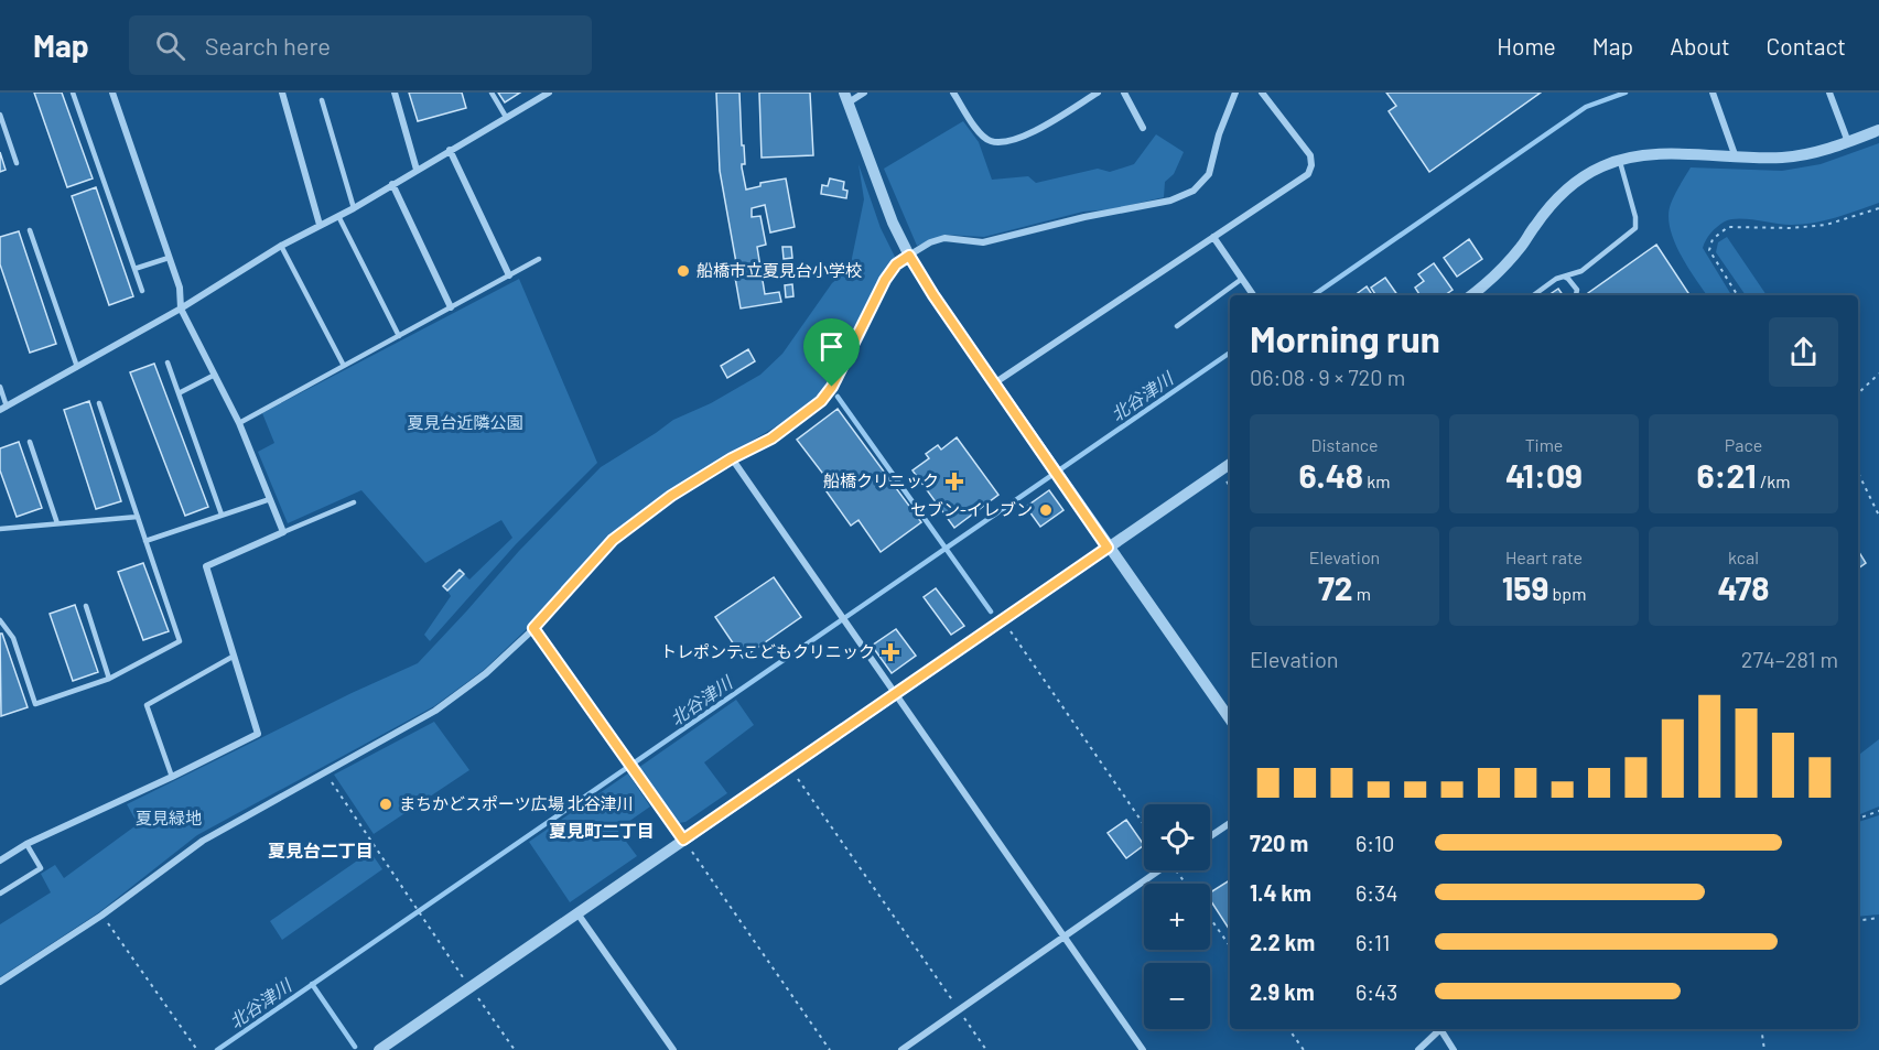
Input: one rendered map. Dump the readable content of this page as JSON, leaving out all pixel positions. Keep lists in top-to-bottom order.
{
  "districts": ["夏見町二丁目", "夏見台二丁目"],
  "water": ["北谷津川"],
  "parks": ["夏見台近隣公園", "夏見緑地"],
  "places": {
    "other": ["船橋市立夏見台小学校", "セブン-イレブン", "まちかどスポーツ広場 北谷津川"],
    "health": ["船橋クリニック", "トレポンテこどもクリニック"]
  },
  "page": {
    "header": "Map",
    "search": "Search here",
    "nav": [
      "Home",
      "Map",
      "About",
      "Contact"
    ],
    "heading": ["Morning run", "06:08 · 9 × 720 m"],
    "stats": [
      ["Distance", "6.48 km"],
      ["Time", "41:09"],
      ["Pace", "6:21 /km"],
      ["Elevation", "72 m"],
      ["Heart rate", "159 bpm"],
      ["kcal", "478"]
    ],
    "chart": ["Elevation", "274–281 m"],
    "map_buttons": ["+", "−"],
    "list": [
      {
        "name": "720 m",
        "note": "6:10"
      },
      {
        "name": "1.4 km",
        "note": "6:34"
      },
      {
        "name": "2.2 km",
        "note": "6:11"
      },
      {
        "name": "2.9 km",
        "note": "6:43"
      }
    ]
  }
}
